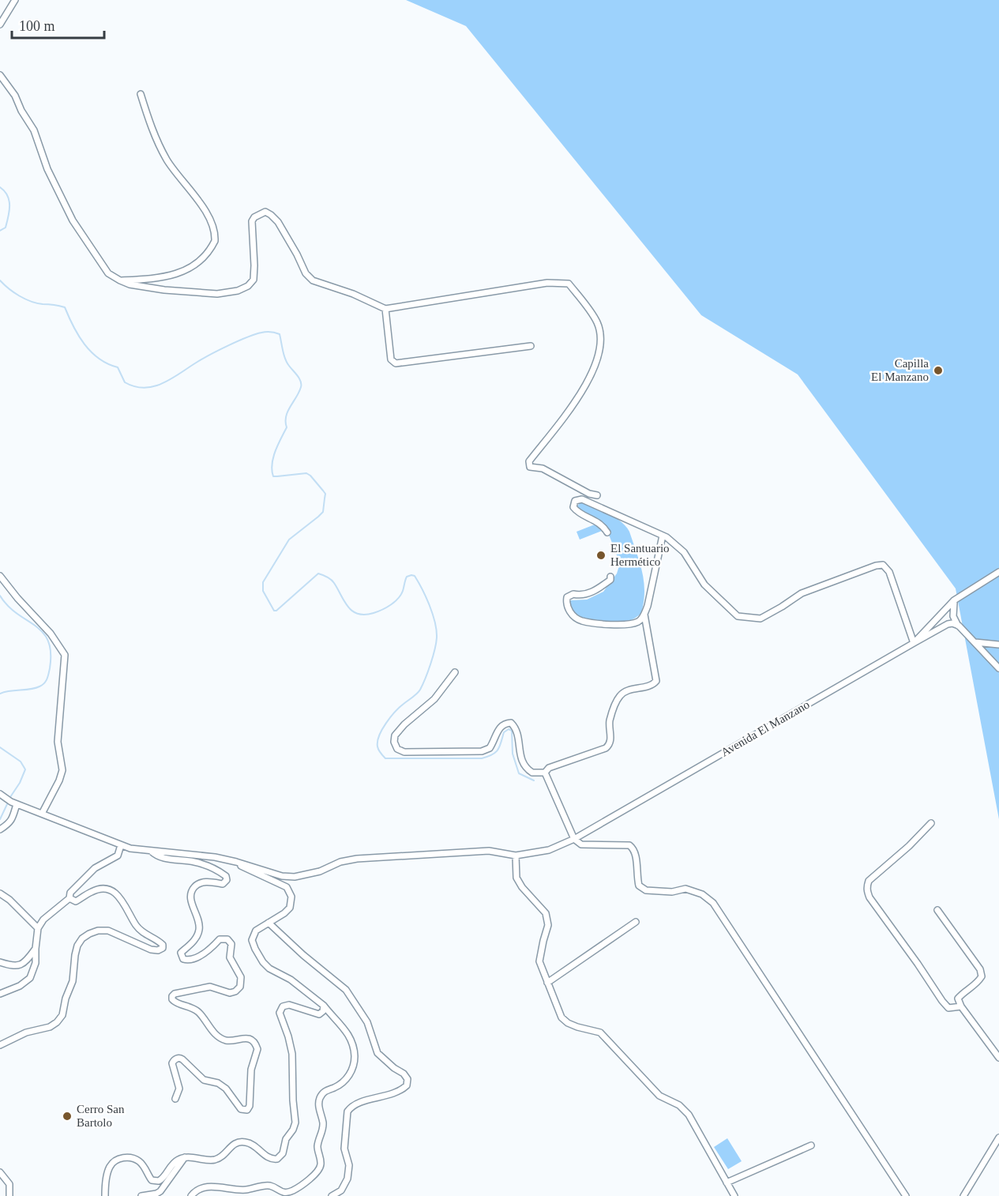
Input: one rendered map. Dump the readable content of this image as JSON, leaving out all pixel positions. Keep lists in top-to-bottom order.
{
  "streets": {
    "street": ["Avenida El Manzano"]
  },
  "places": ["Capilla El Manzano", "El Santuario Hermético", "Cerro San Bartolo"],
  "scale_bar": "100 m"
}
